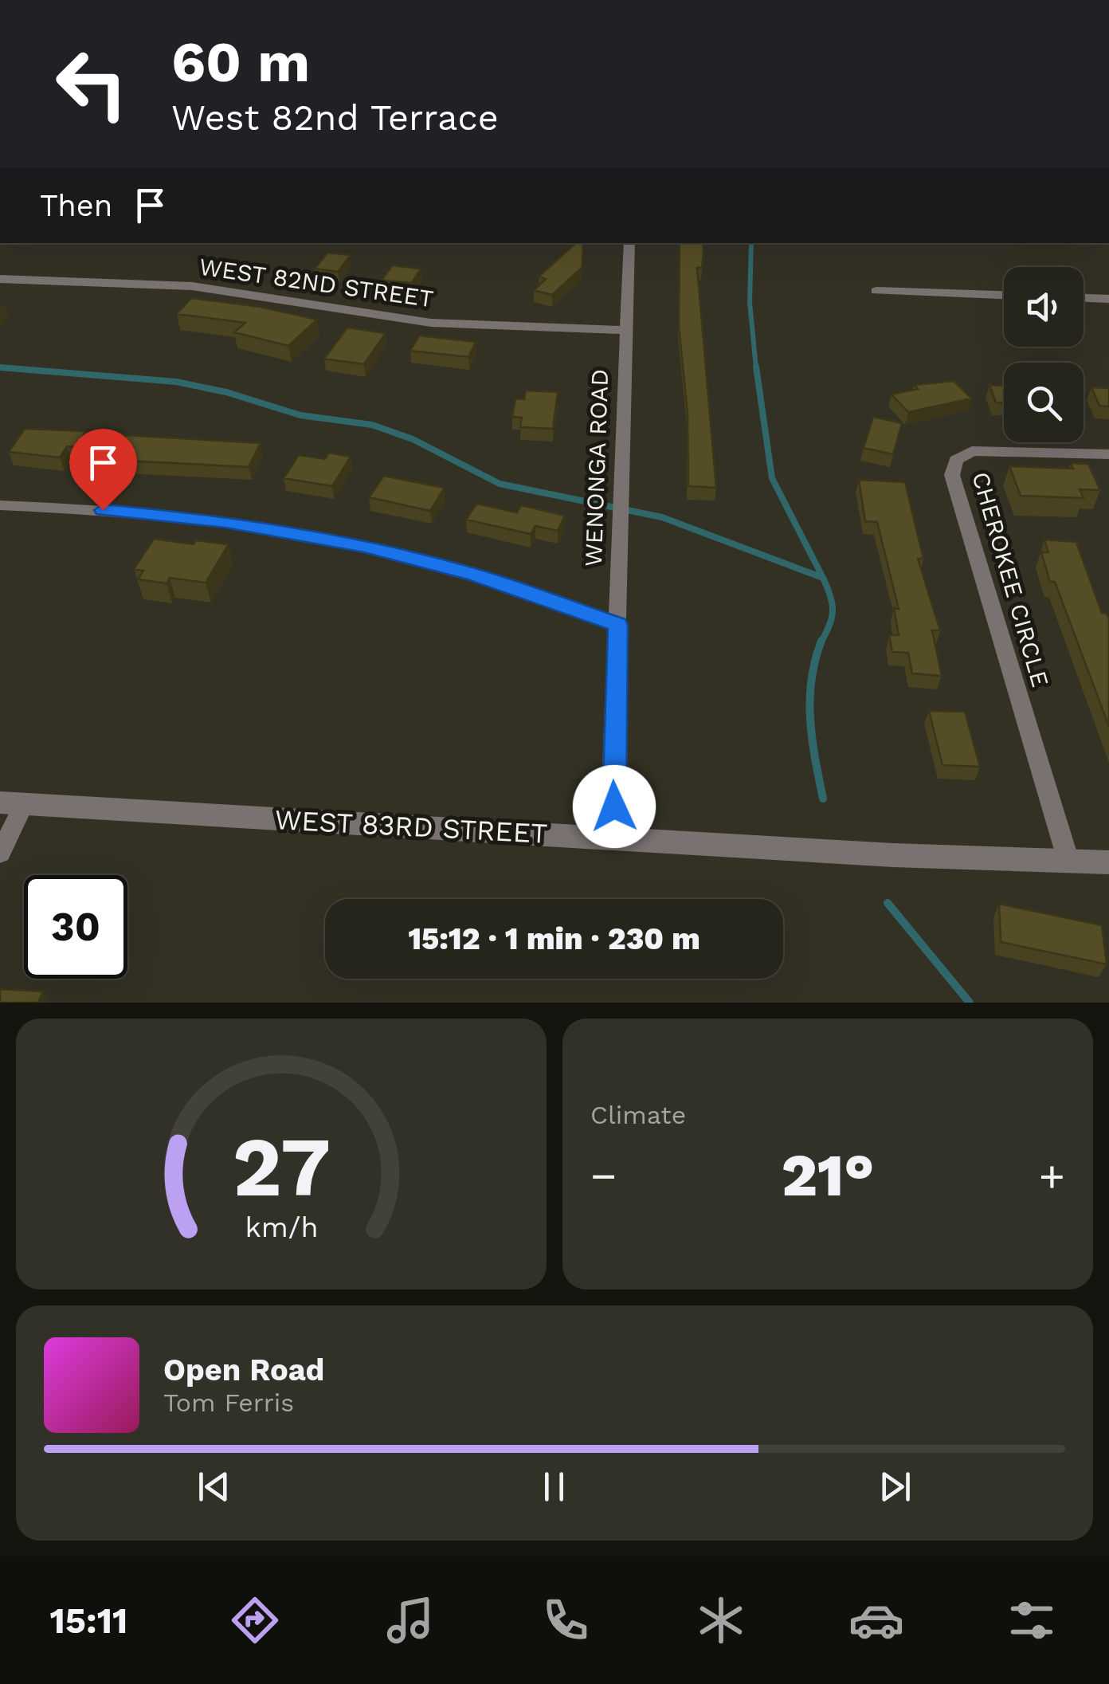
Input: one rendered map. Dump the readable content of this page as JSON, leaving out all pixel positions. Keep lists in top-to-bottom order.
{
  "streets": {
    "street": [
      "WEST 82ND STREET",
      "WENONGA ROAD",
      "CHEROKEE CIRCLE",
      "WEST 83RD STREET"
    ]
  },
  "crossings": [
    ["WEST 82ND STREET", "WENONGA ROAD"],
    ["WENONGA ROAD", "WEST 83RD STREET"],
    ["CHEROKEE CIRCLE", "WEST 83RD STREET"]
  ],
  "page": {
    "turn": ["60 m", "West 82nd Terrace"],
    "then": "Then",
    "limit": "30",
    "trip": "15:12 · 1 min · 230 m",
    "tile": "Climate",
    "heat": ["−", "21°", "+"],
    "song": ["Open Road", "Tom Ferris"],
    "tabs": "15:11",
    "gauge": ["27", "km/h"]
  }
}
